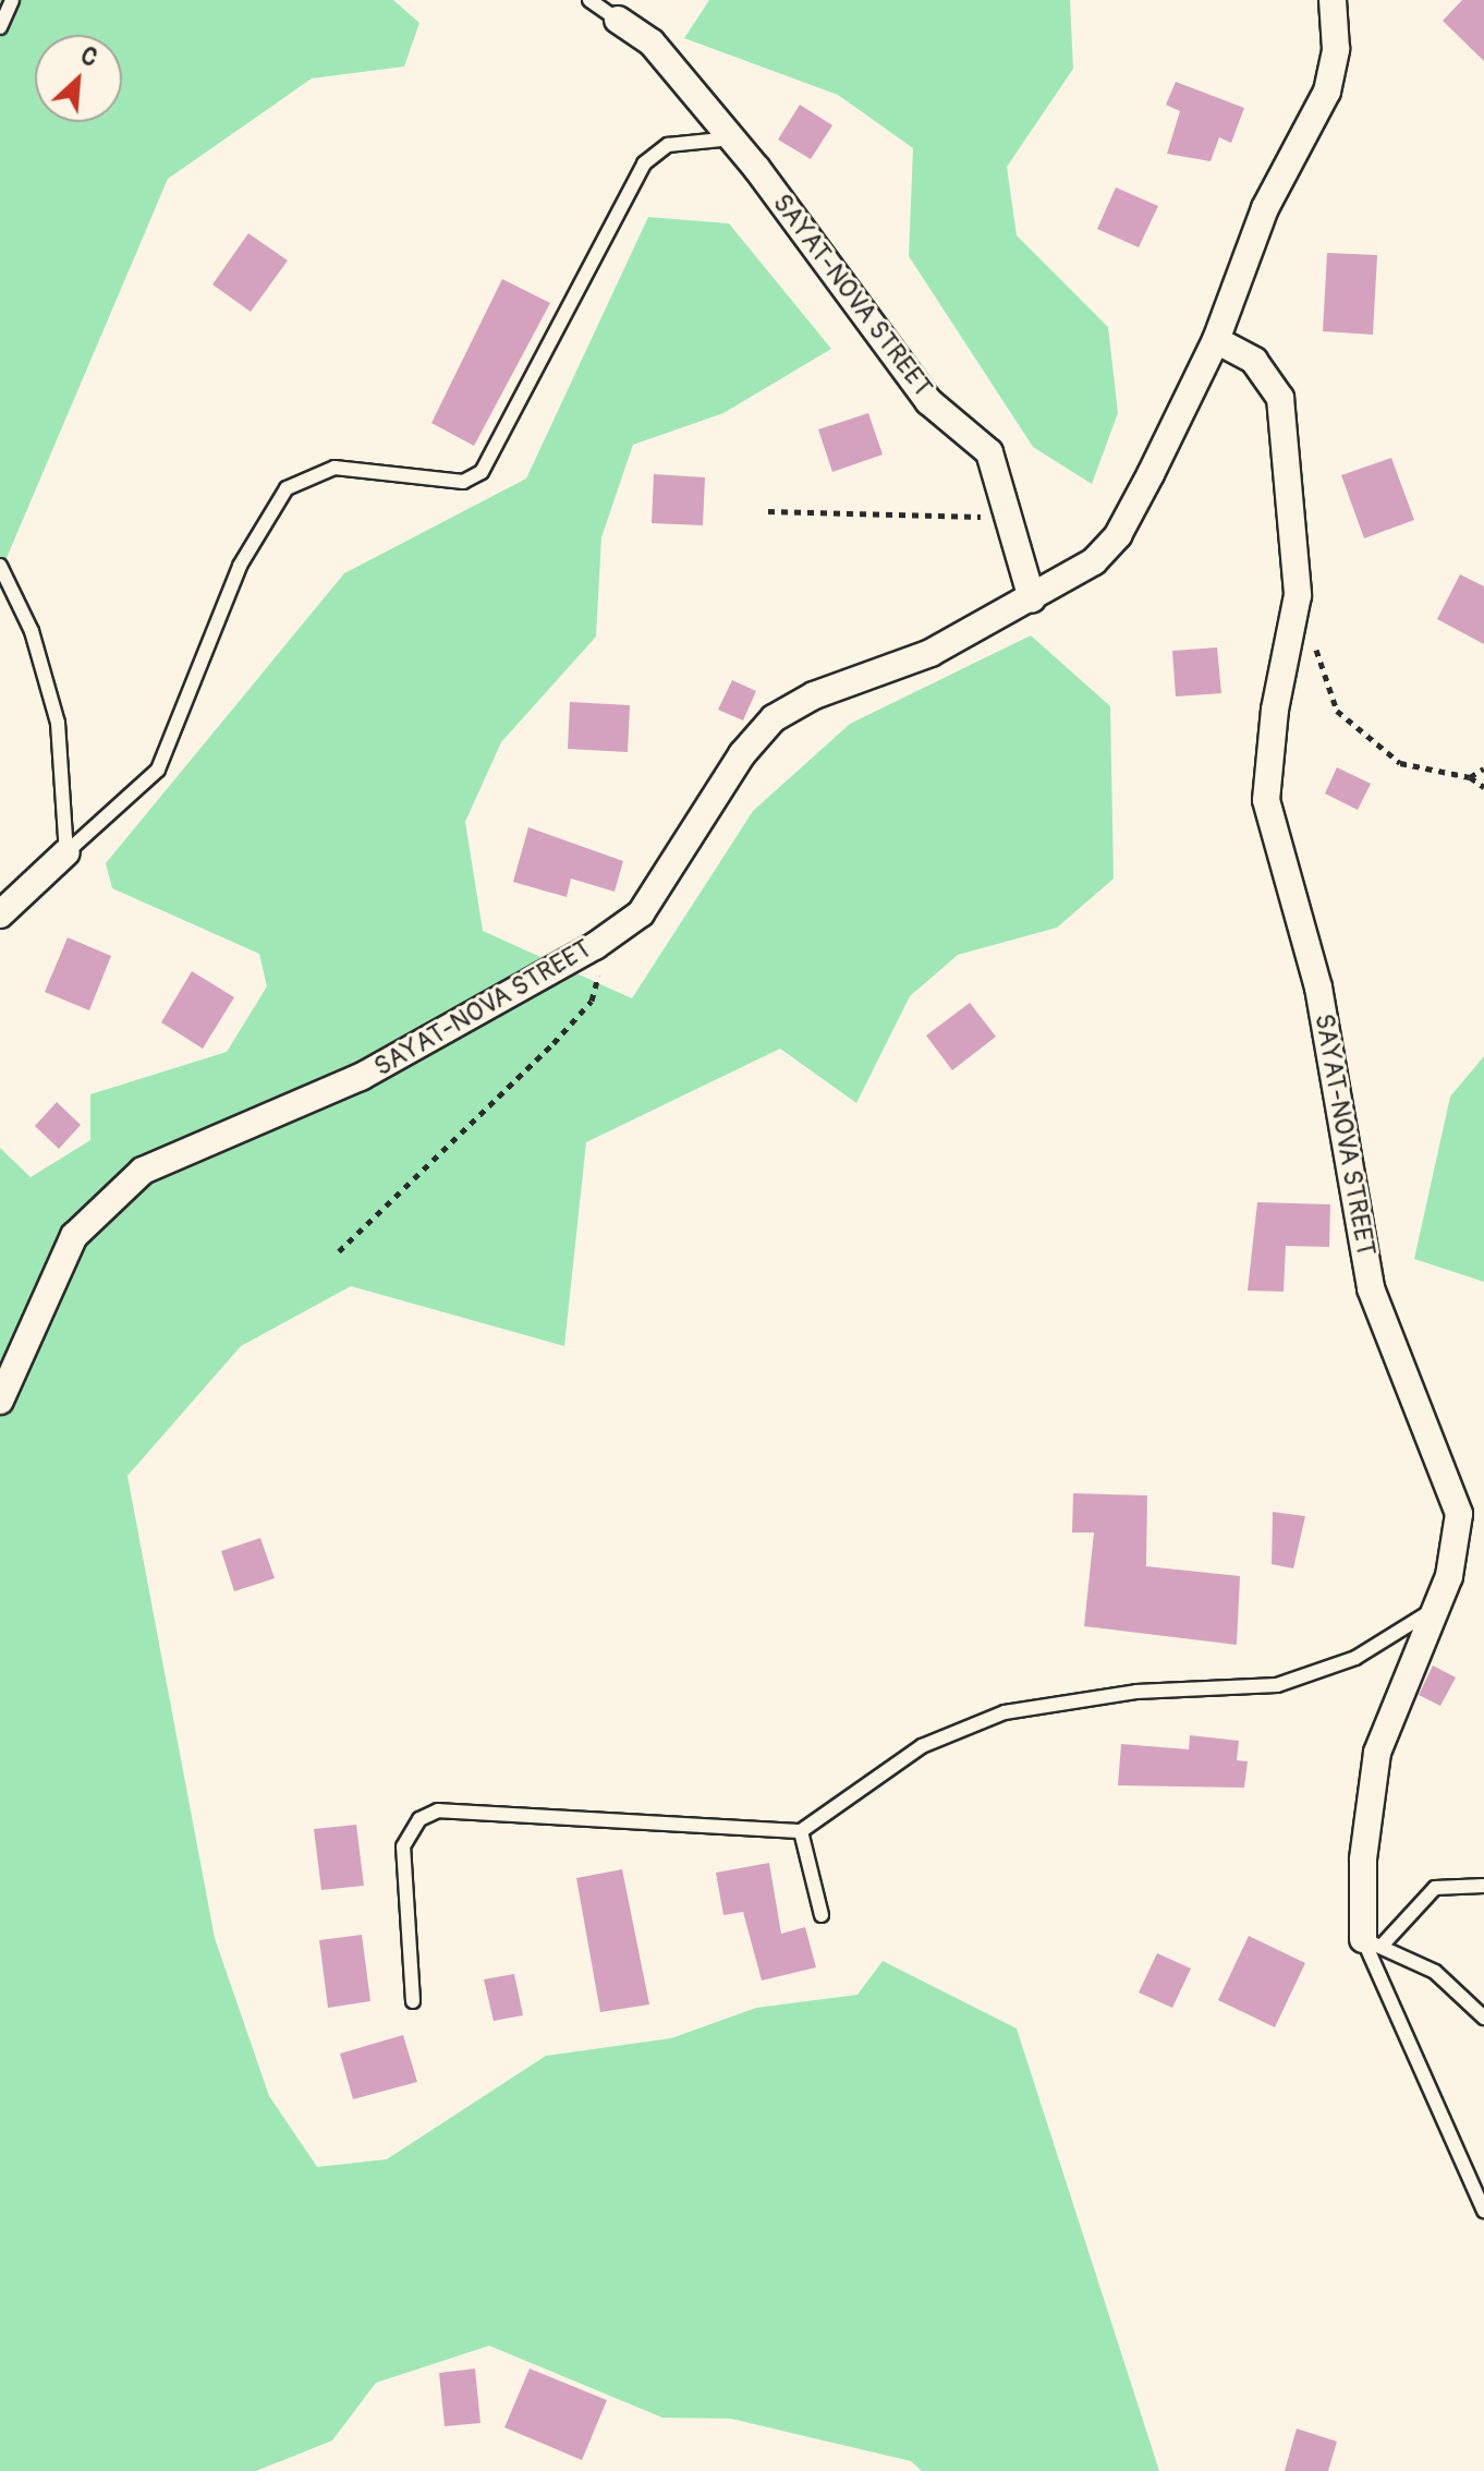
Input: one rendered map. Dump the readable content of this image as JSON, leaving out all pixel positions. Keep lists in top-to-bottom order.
{
  "streets": {
    "street": ["SAYAT-NOVA STREET"]
  },
  "north": "top right"
}
